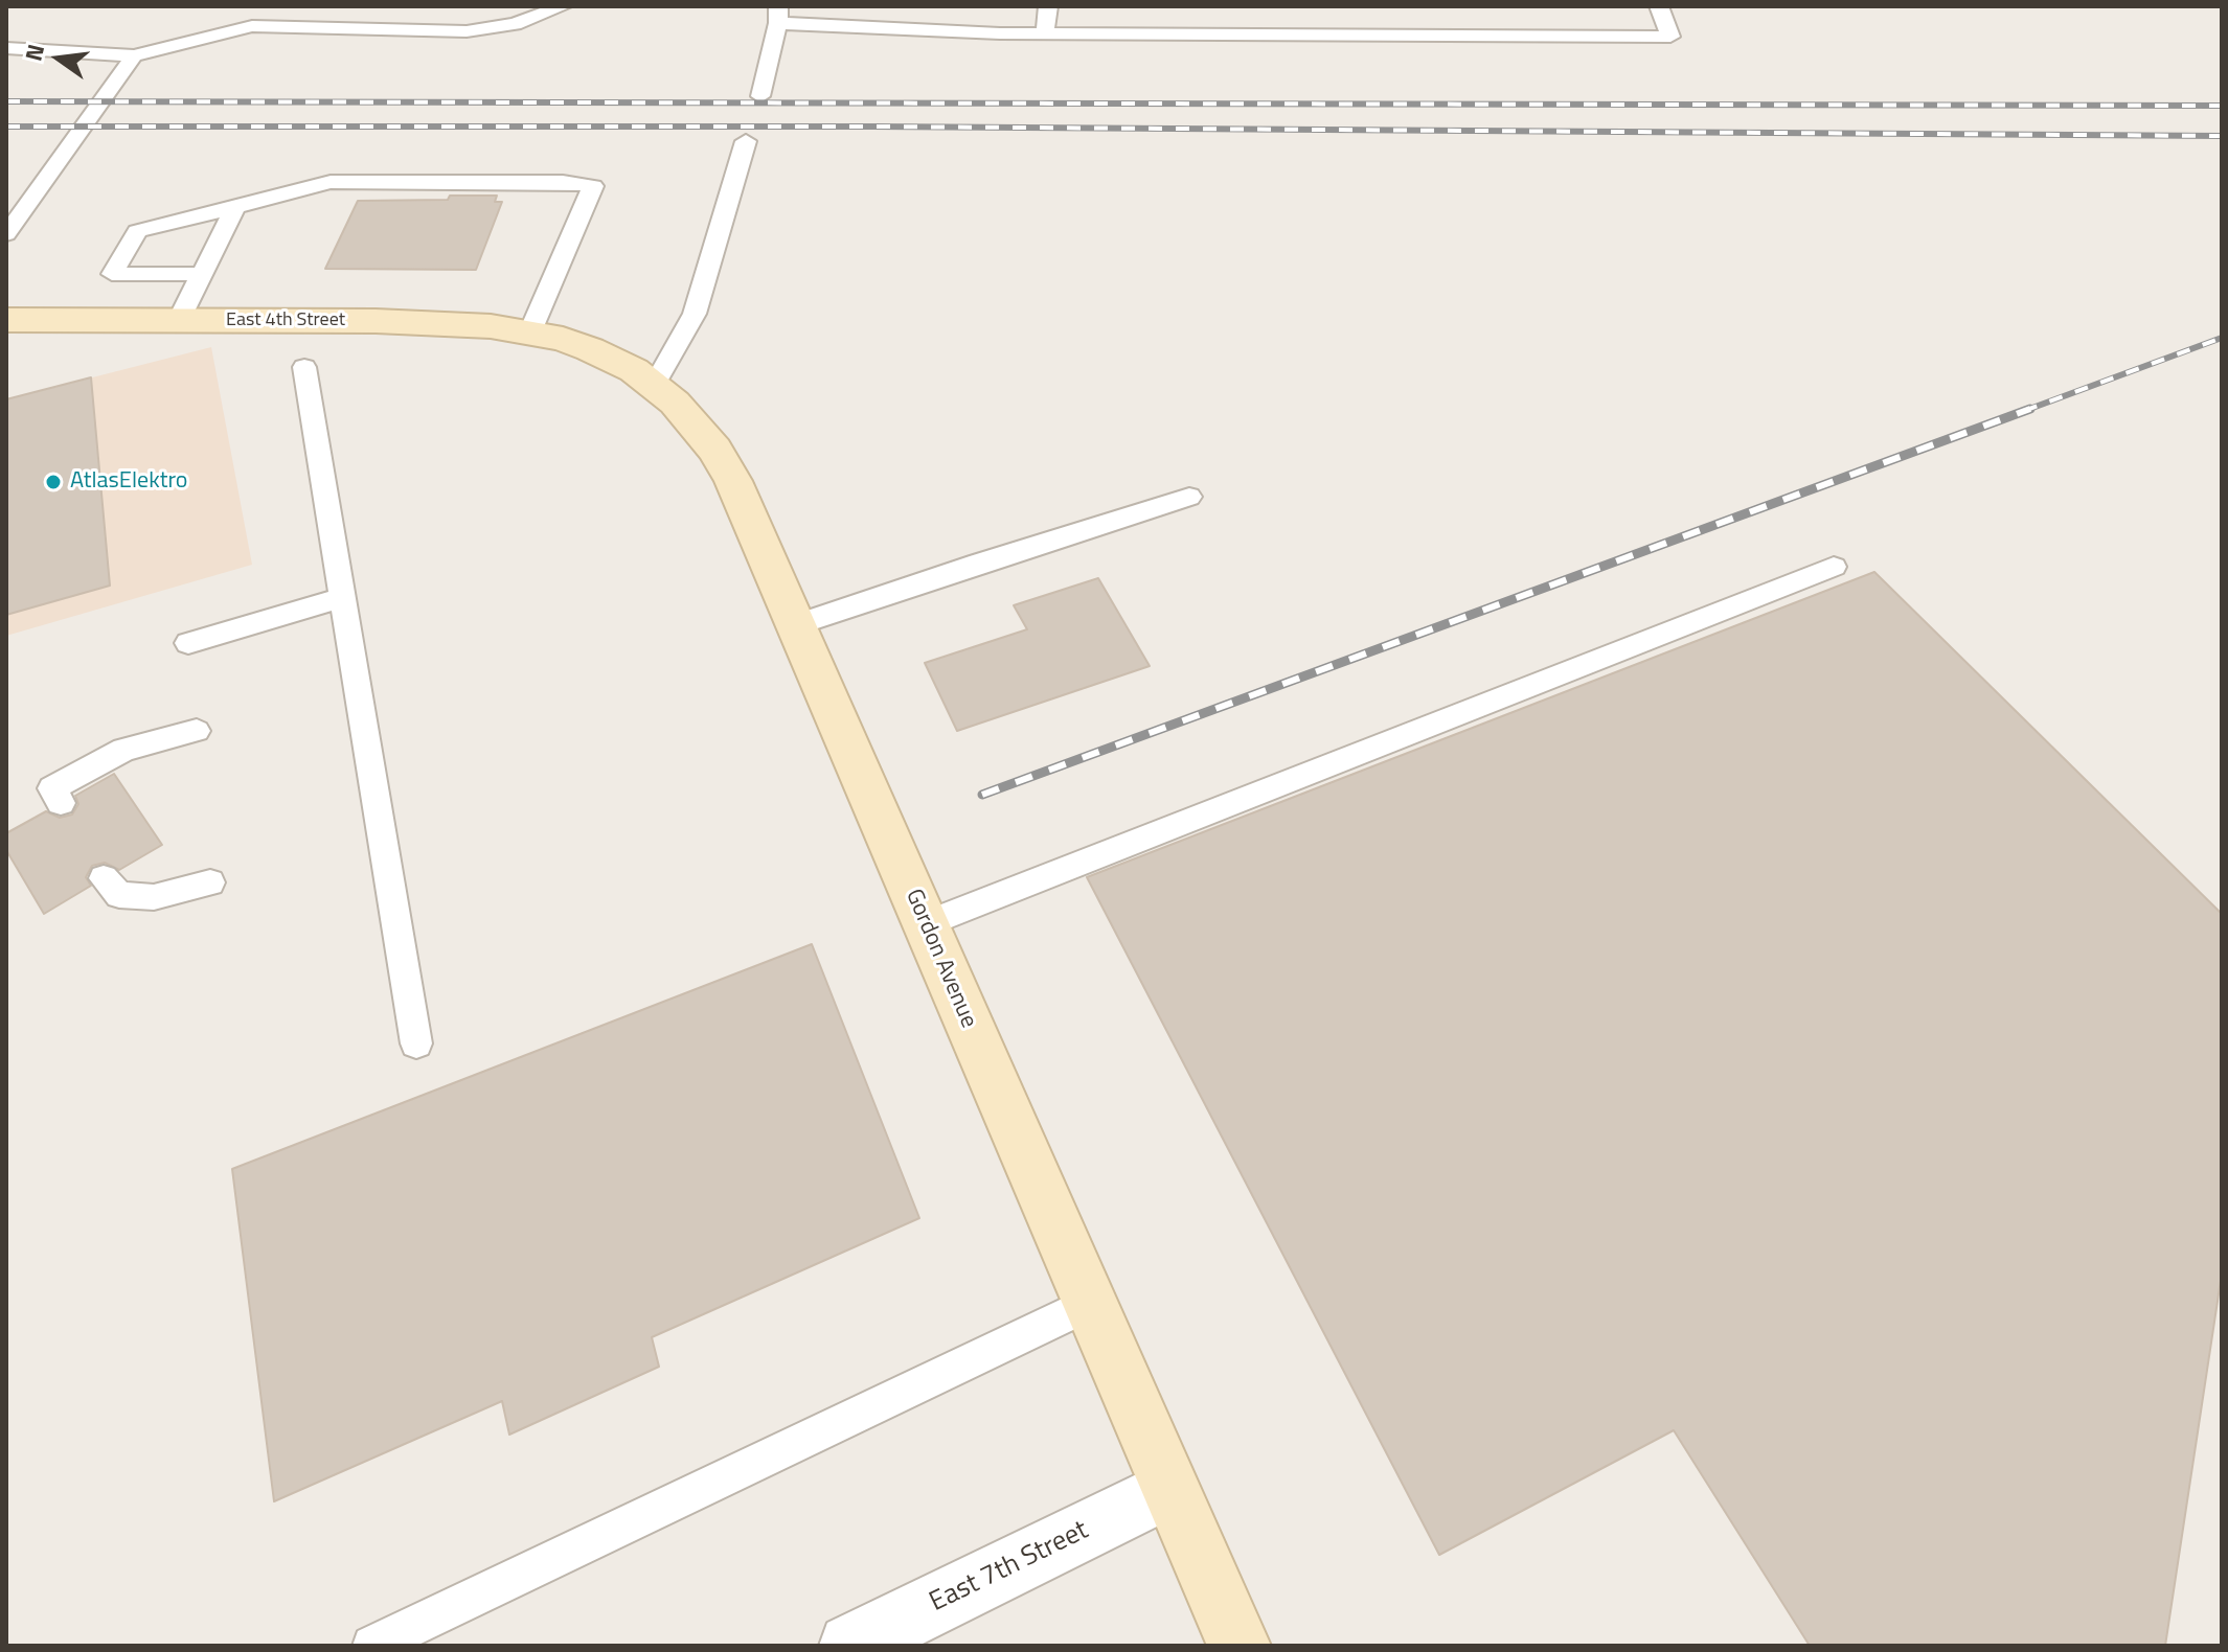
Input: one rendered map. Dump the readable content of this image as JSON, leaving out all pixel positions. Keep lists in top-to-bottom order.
{
  "streets": {
    "street": ["East 4th Street", "Gordon Avenue", "East 7th Street"]
  },
  "crossings": [
    ["East 4th Street", "Gordon Avenue"],
    ["Gordon Avenue", "East 7th Street"]
  ],
  "places": ["AtlasElektro"],
  "north": "left"
}
